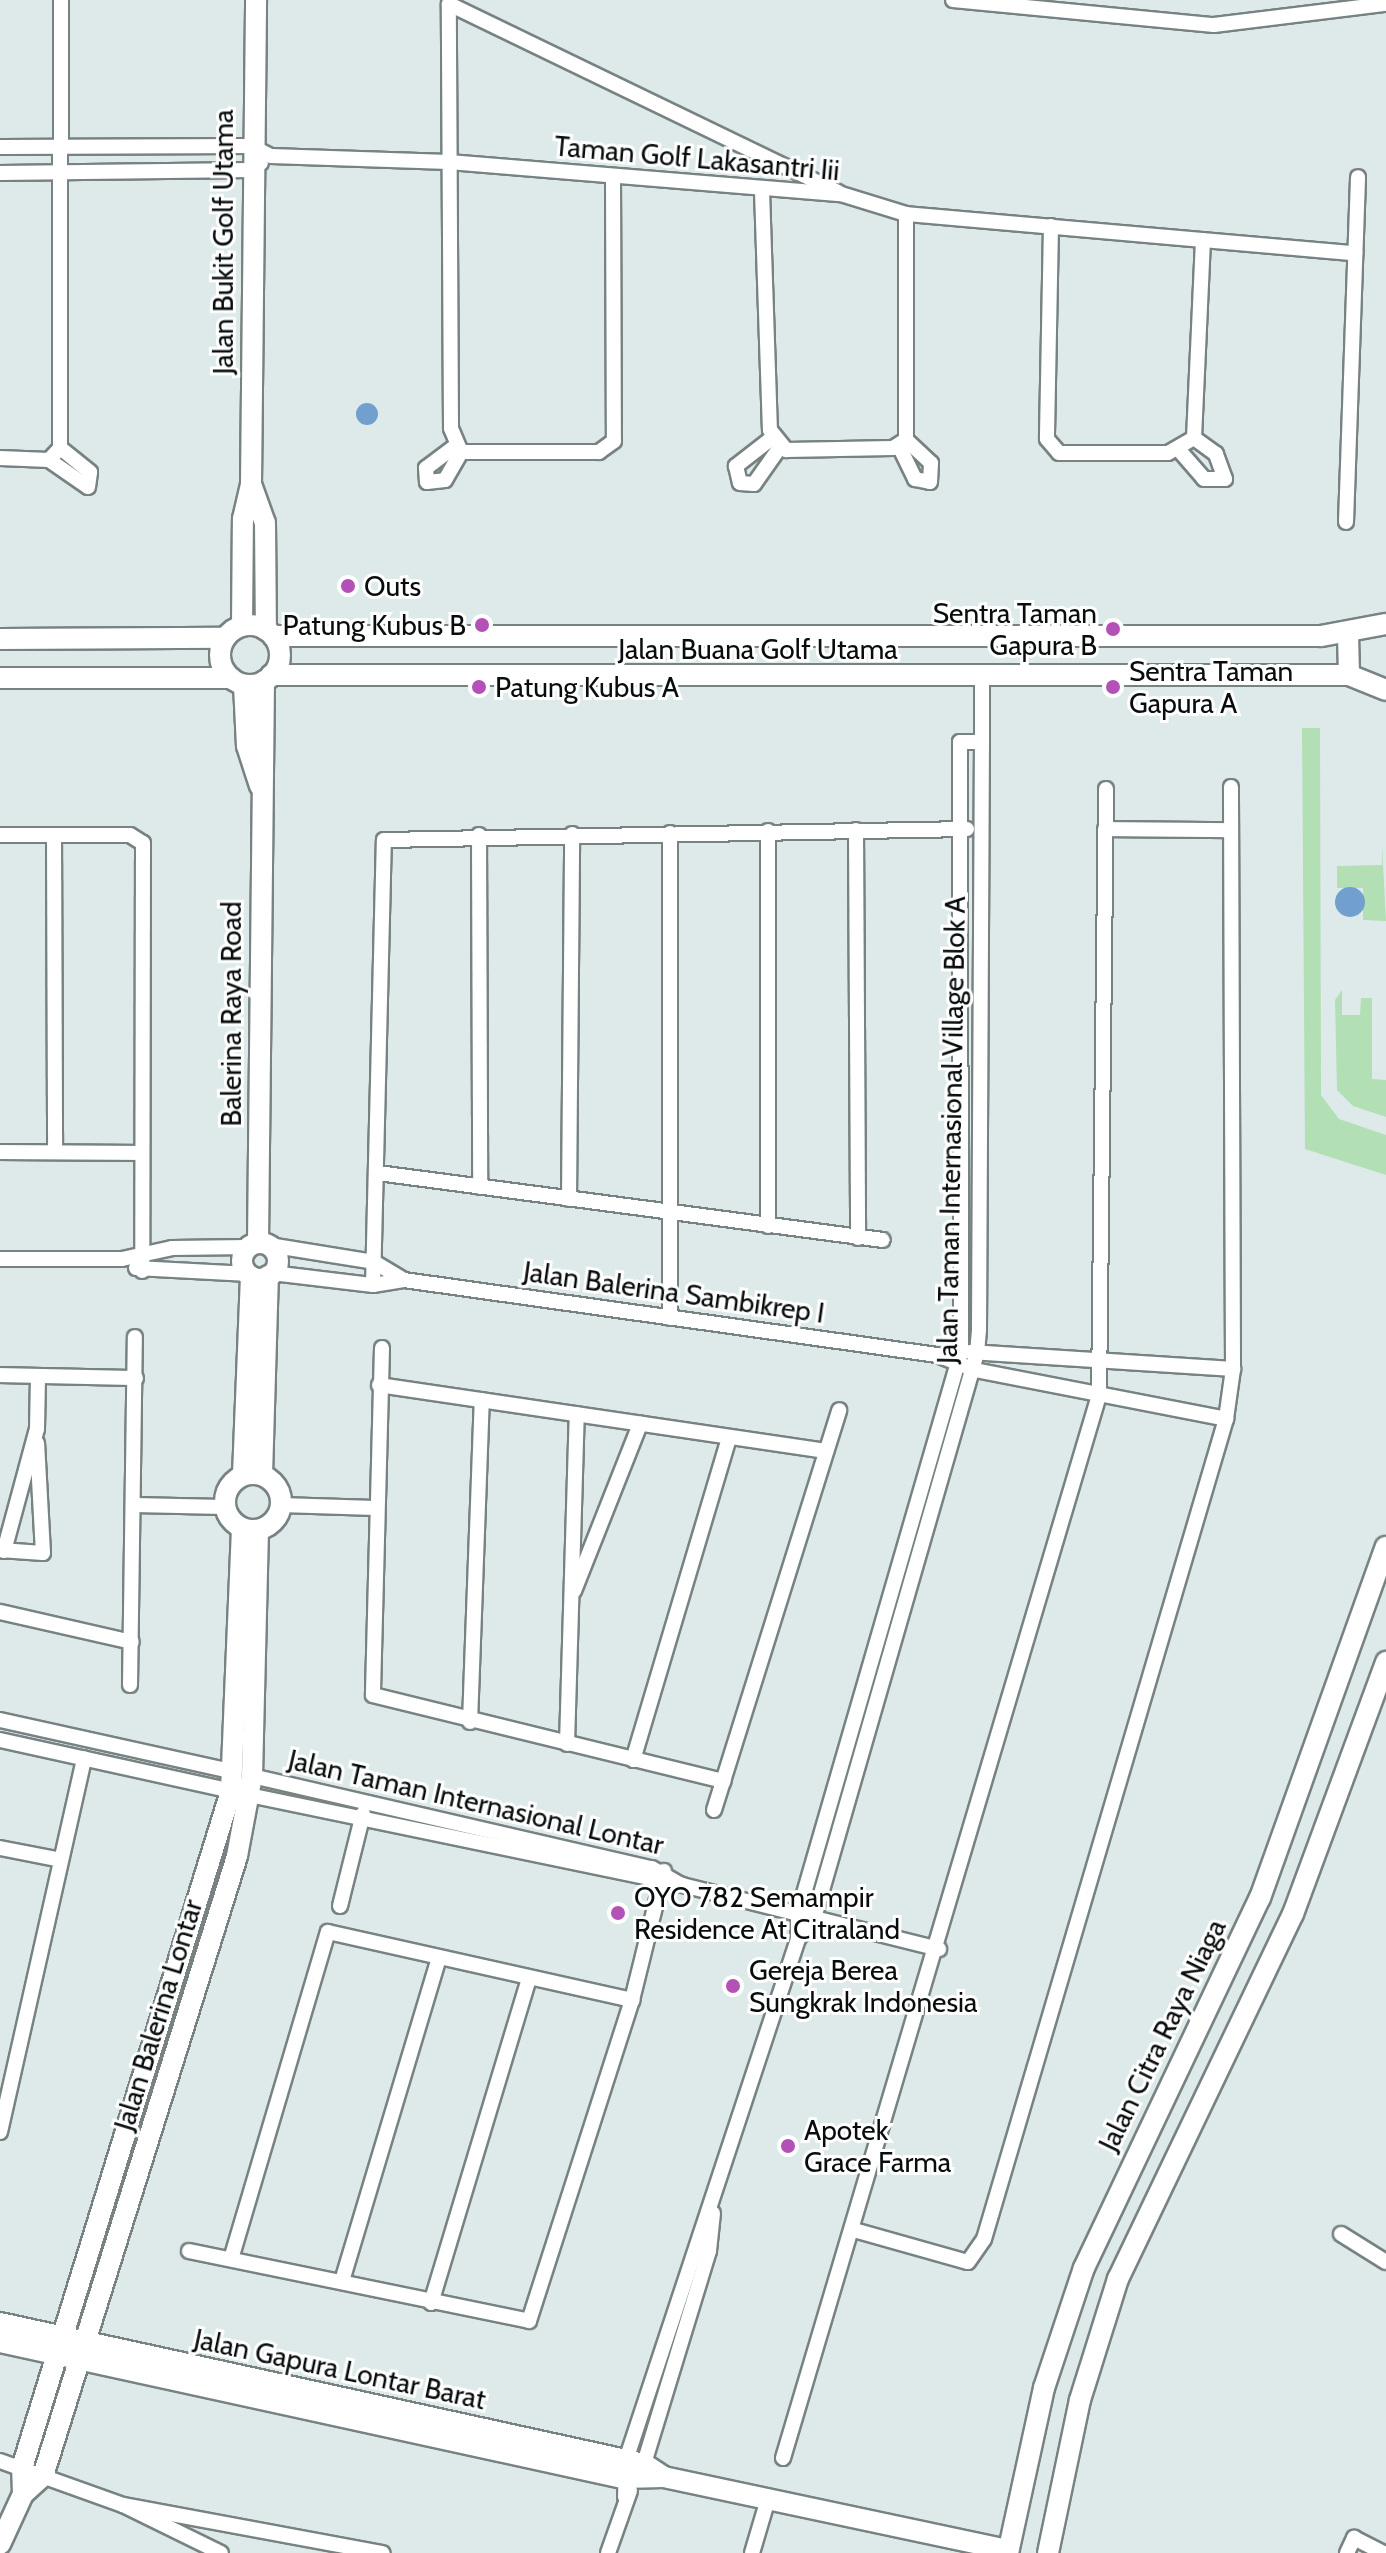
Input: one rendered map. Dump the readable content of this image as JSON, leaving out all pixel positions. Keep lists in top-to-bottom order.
{
  "streets": {
    "street": [
      "Taman Golf Lakasantri Iii",
      "Jalan Bukit Golf Utama",
      "Jalan Buana Golf Utama",
      "Balerina Raya Road",
      "Jalan Taman Internasional Village Blok A",
      "Jalan Balerina Sambikrep I",
      "Jalan Taman Internasional Lontar",
      "Jalan Balerina Lontar",
      "Jalan Citra Raya Niaga",
      "Jalan Gapura Lontar Barat"
    ]
  },
  "crossings": [
    ["Taman Golf Lakasantri Iii", "Jalan Bukit Golf Utama"],
    ["Jalan Bukit Golf Utama", "Jalan Buana Golf Utama"],
    ["Jalan Bukit Golf Utama", "Balerina Raya Road"],
    ["Jalan Buana Golf Utama", "Balerina Raya Road"],
    ["Jalan Buana Golf Utama", "Jalan Taman Internasional Village Blok A"],
    ["Balerina Raya Road", "Jalan Balerina Sambikrep I"],
    ["Jalan Taman Internasional Village Blok A", "Jalan Balerina Sambikrep I"],
    ["Jalan Taman Internasional Village Blok A", "Jalan Taman Internasional Lontar"],
    ["Jalan Taman Internasional Village Blok A", "Jalan Gapura Lontar Barat"],
    ["Jalan Taman Internasional Lontar", "Jalan Balerina Lontar"],
    ["Jalan Balerina Lontar", "Jalan Gapura Lontar Barat"],
    ["Jalan Citra Raya Niaga", "Jalan Gapura Lontar Barat"]
  ],
  "places": [
    "Outs",
    "Patung Kubus B",
    "Sentra Taman Gapura B",
    "Patung Kubus A",
    "Sentra Taman Gapura A",
    "OYO 782 Semampir Residence At Citraland",
    "Gereja Berea Sungkrak Indonesia",
    "Apotek Grace Farma"
  ]
}
